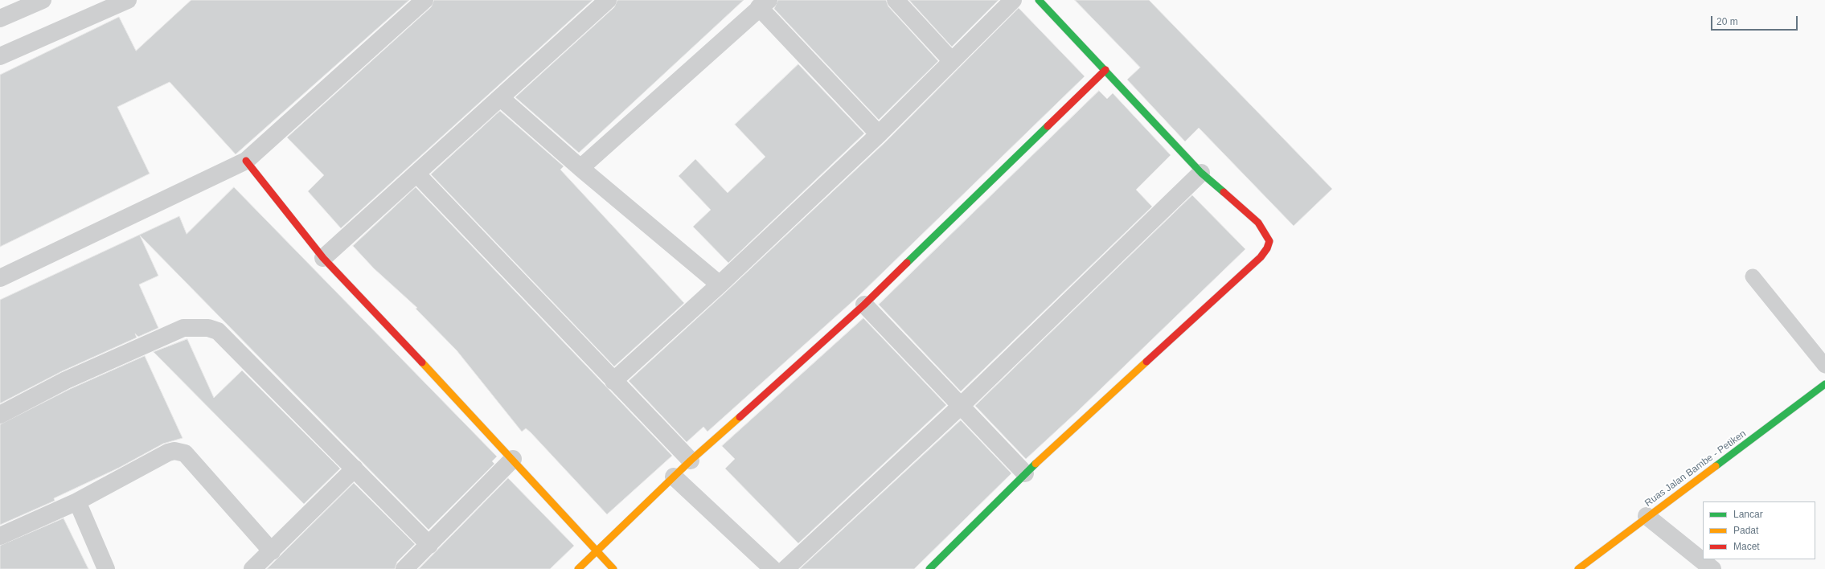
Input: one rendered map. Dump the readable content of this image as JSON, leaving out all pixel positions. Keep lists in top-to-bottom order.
{
  "streets": {
    "street": ["Ruas Jalan Bambe - Petiken"]
  },
  "legend": ["Lancar", "Padat", "Macet"],
  "scale_bar": "20 m"
}
